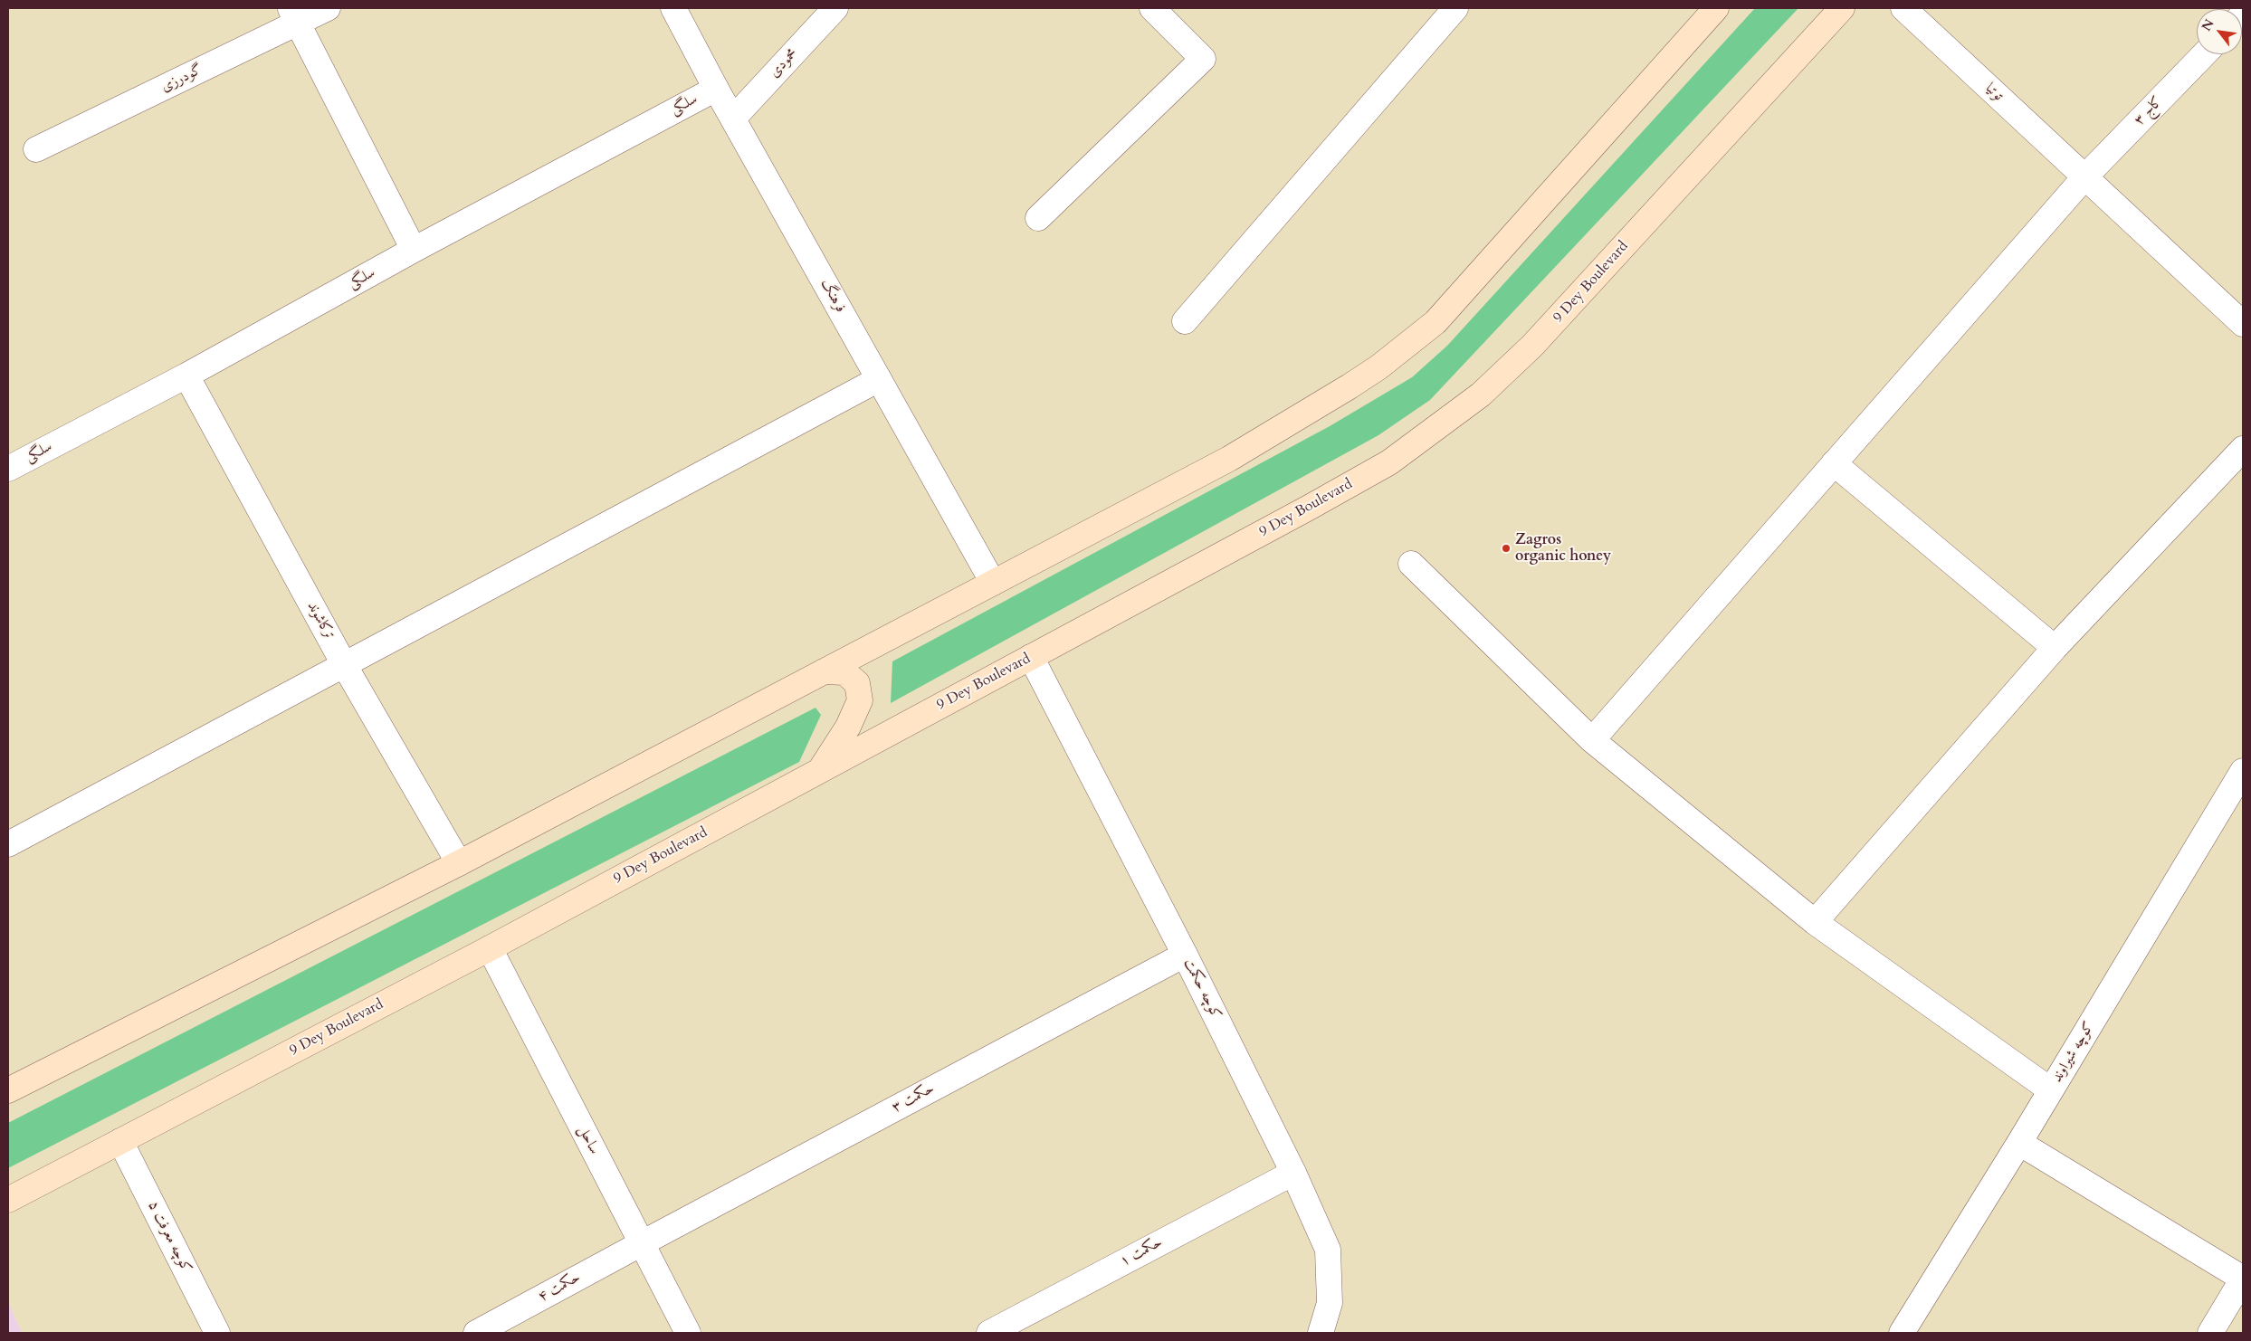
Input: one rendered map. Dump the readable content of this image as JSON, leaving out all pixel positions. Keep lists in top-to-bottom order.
{
  "streets": {
    "main road": ["9 Dey Boulevard"],
    "street": [
      "محمودی",
      "گودرزی",
      "توتیا",
      "سلگی",
      "کاج ۳",
      "فرهنگ",
      "ترکاشوند",
      "کوچه حکمت",
      "کوچه شیراوند",
      "حکمت ۳",
      "ساحل",
      "کوچه معرفت ۵",
      "حکمت ۱",
      "حکمت ۴"
    ]
  },
  "crossings": [
    ["محمودی", "فرهنگ"],
    ["توتیا", "کاج ۳"],
    ["سلگی", "فرهنگ"],
    ["سلگی", "ترکاشوند"],
    ["9 Dey Boulevard", "کوچه حکمت"],
    ["9 Dey Boulevard", "ساحل"],
    ["9 Dey Boulevard", "کوچه معرفت ۵"],
    ["کوچه حکمت", "حکمت ۳"],
    ["کوچه حکمت", "حکمت ۱"],
    ["حکمت ۳", "ساحل"],
    ["حکمت ۳", "حکمت ۴"],
    ["ساحل", "حکمت ۴"]
  ],
  "places": ["Zagros organic honey"],
  "north": "top left"
}
